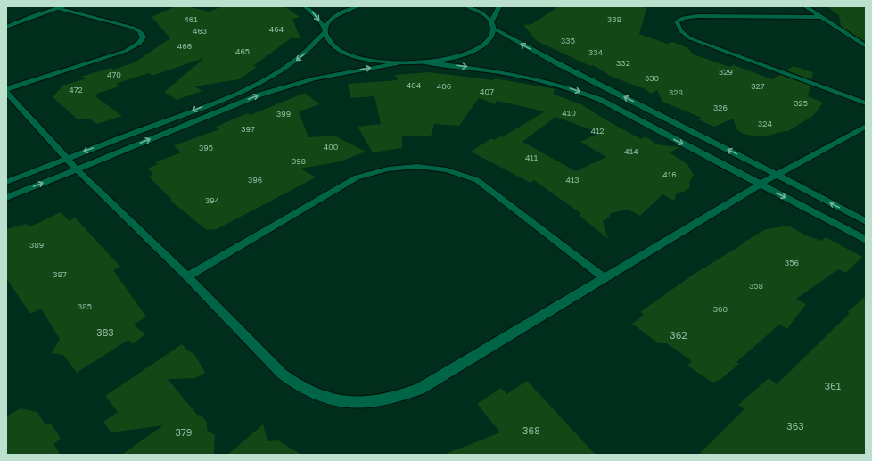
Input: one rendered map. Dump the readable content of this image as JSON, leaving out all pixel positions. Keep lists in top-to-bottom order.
{
  "house_numbers": [
    "461",
    "338",
    "464",
    "463",
    "335",
    "466",
    "465",
    "334",
    "332",
    "329",
    "470",
    "330",
    "404",
    "406",
    "327",
    "472",
    "407",
    "328",
    "325",
    "326",
    "410",
    "399",
    "324",
    "397",
    "412",
    "400",
    "395",
    "414",
    "411",
    "398",
    "416",
    "396",
    "413",
    "394",
    "389",
    "356",
    "387",
    "358",
    "385",
    "360",
    "383",
    "362",
    "361",
    "363",
    "368",
    "379"
  ]
}
